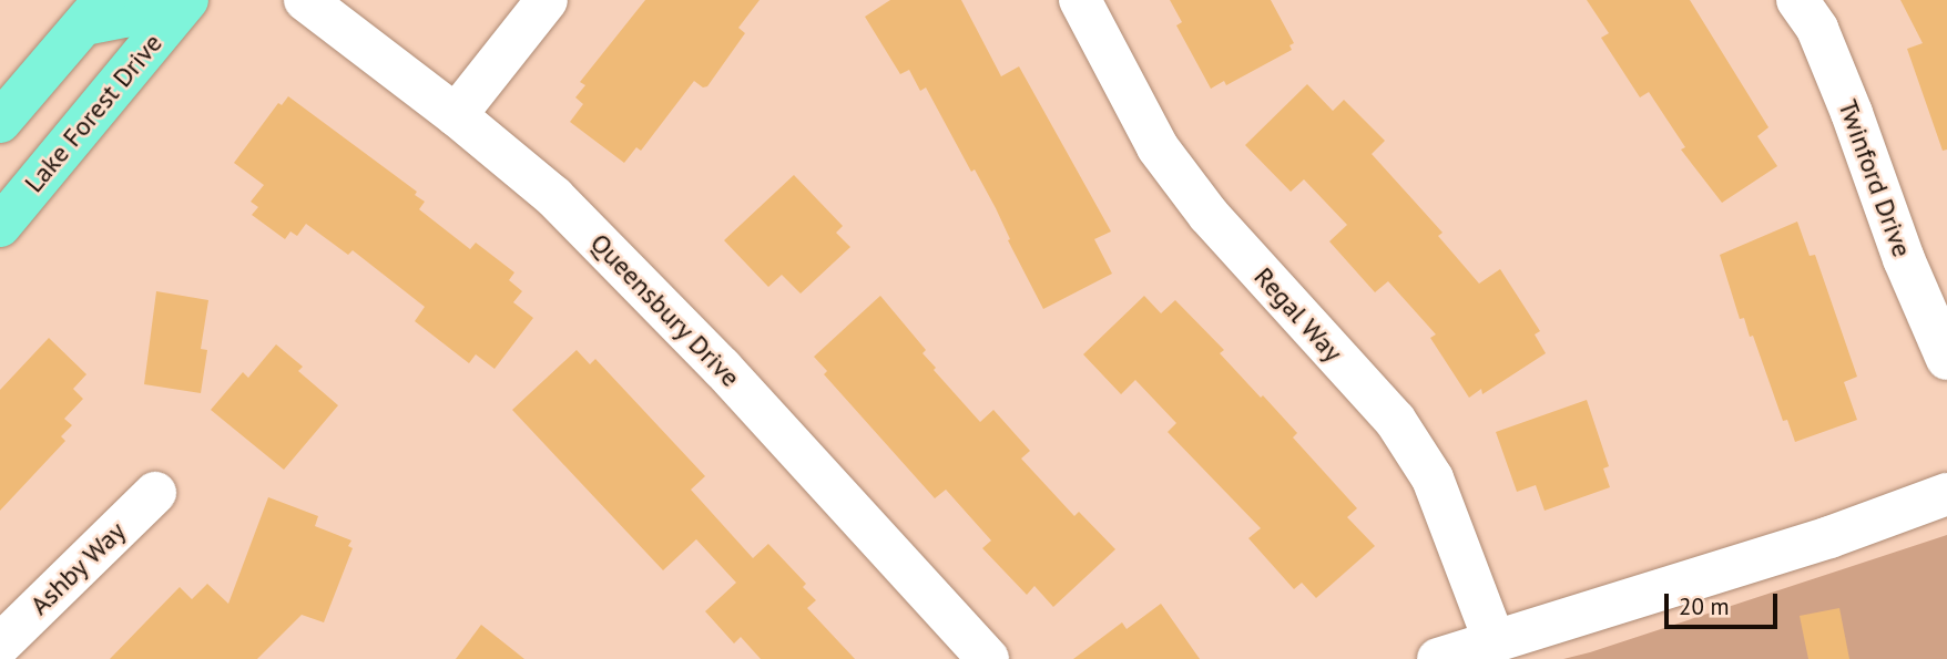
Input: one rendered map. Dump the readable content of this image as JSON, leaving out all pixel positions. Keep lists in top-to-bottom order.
{
  "streets": {
    "main road": ["Lake Forest Drive"],
    "street": [
      "Twinford Drive",
      "Queensbury Drive",
      "Regal Way",
      "Ashby Way"
    ]
  },
  "scale_bar": "20 m"
}
